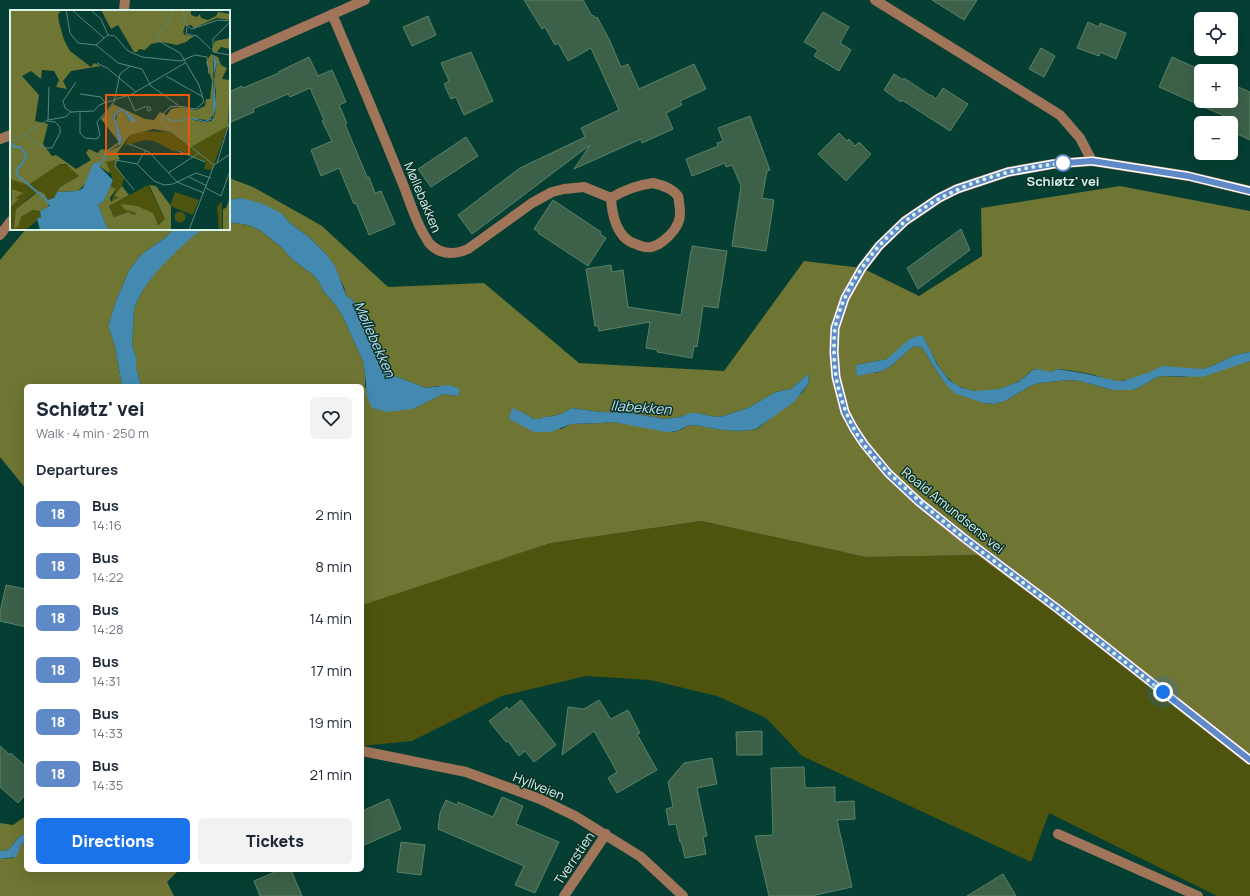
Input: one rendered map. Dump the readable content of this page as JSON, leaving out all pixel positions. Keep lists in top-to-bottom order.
{
  "streets": {
    "street": [
      "Møllebakken",
      "Roald Amundsens vei",
      "Hyllveien",
      "Tverrstien"
    ]
  },
  "crossings": [
    ["Hyllveien", "Tverrstien"]
  ],
  "water": ["Møllebekken", "Ilabekken"],
  "places": ["Schiøtz' vei"],
  "lines": ["bus line 18"],
  "page": {
    "map_buttons": ["+", "−"],
    "heading": [
      ["Schiøtz' vei", "Walk · 4 min · 250 m"],
      "Departures"
    ],
    "list": [
      {
        "mark": "18",
        "name": "Bus",
        "note": "14:16",
        "value": "2 min"
      },
      {
        "mark": "18",
        "name": "Bus",
        "note": "14:22",
        "value": "8 min"
      },
      {
        "mark": "18",
        "name": "Bus",
        "note": "14:28",
        "value": "14 min"
      },
      {
        "mark": "18",
        "name": "Bus",
        "note": "14:31",
        "value": "17 min"
      },
      {
        "mark": "18",
        "name": "Bus",
        "note": "14:33",
        "value": "19 min"
      },
      {
        "mark": "18",
        "name": "Bus",
        "note": "14:35",
        "value": "21 min"
      }
    ],
    "buttons": ["Directions", "Tickets"]
  }
}
